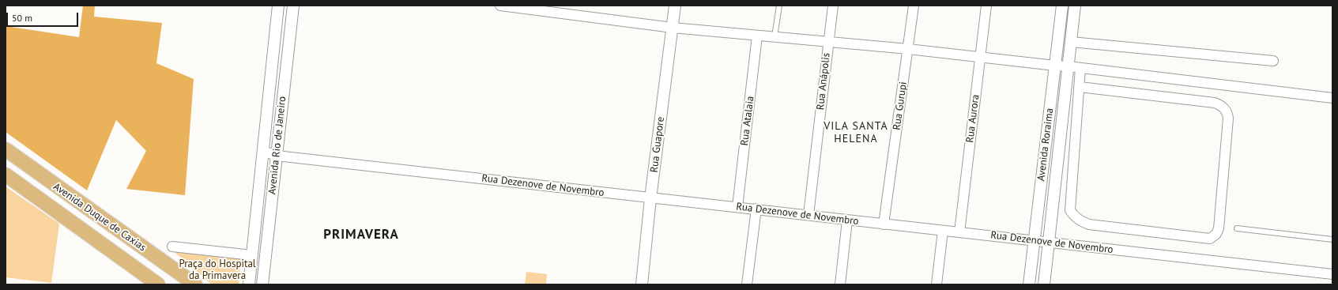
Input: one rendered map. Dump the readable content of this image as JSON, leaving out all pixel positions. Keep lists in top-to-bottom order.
{
  "streets": {
    "main road": ["Avenida Duque de Caxias"],
    "street": [
      "Rua Anápolis",
      "Rua Gurupi",
      "Rua Aurora",
      "Rua Atalaia",
      "Rua Guapore",
      "Avenida Roraima",
      "Avenida Rio de Janeiro",
      "Rua Dezenove de Novembro"
    ]
  },
  "crossings": [
    ["Rua Anápolis", "Rua Dezenove de Novembro"],
    ["Rua Gurupi", "Rua Dezenove de Novembro"],
    ["Rua Aurora", "Rua Dezenove de Novembro"],
    ["Rua Atalaia", "Rua Dezenove de Novembro"],
    ["Rua Guapore", "Rua Dezenove de Novembro"],
    ["Avenida Roraima", "Rua Dezenove de Novembro"],
    ["Avenida Rio de Janeiro", "Rua Dezenove de Novembro"]
  ],
  "districts": ["VILA SANTA HELENA", "PRIMAVERA"],
  "parks": ["Praça do Hospital da Primavera"],
  "scale_bar": "50 m"
}
